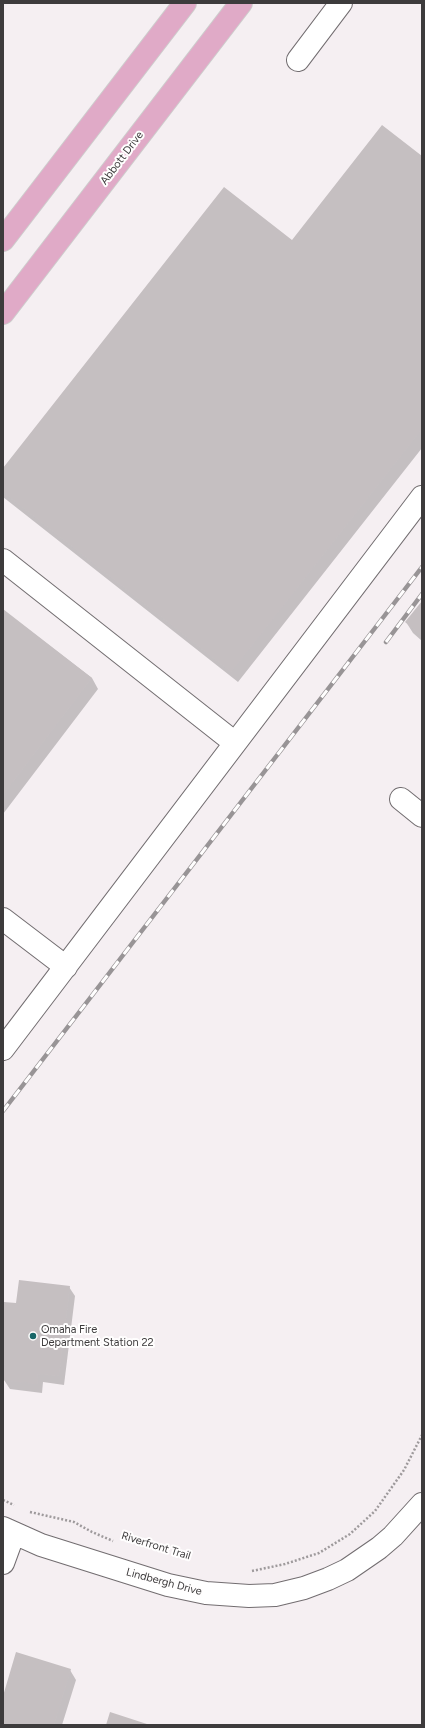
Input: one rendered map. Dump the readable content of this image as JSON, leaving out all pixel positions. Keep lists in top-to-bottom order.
{
  "streets": {
    "main road": ["Abbott Drive"],
    "street": ["Lindbergh Drive"],
    "path": ["Riverfront Trail"]
  },
  "places": ["Omaha Fire Department Station 22"]
}
